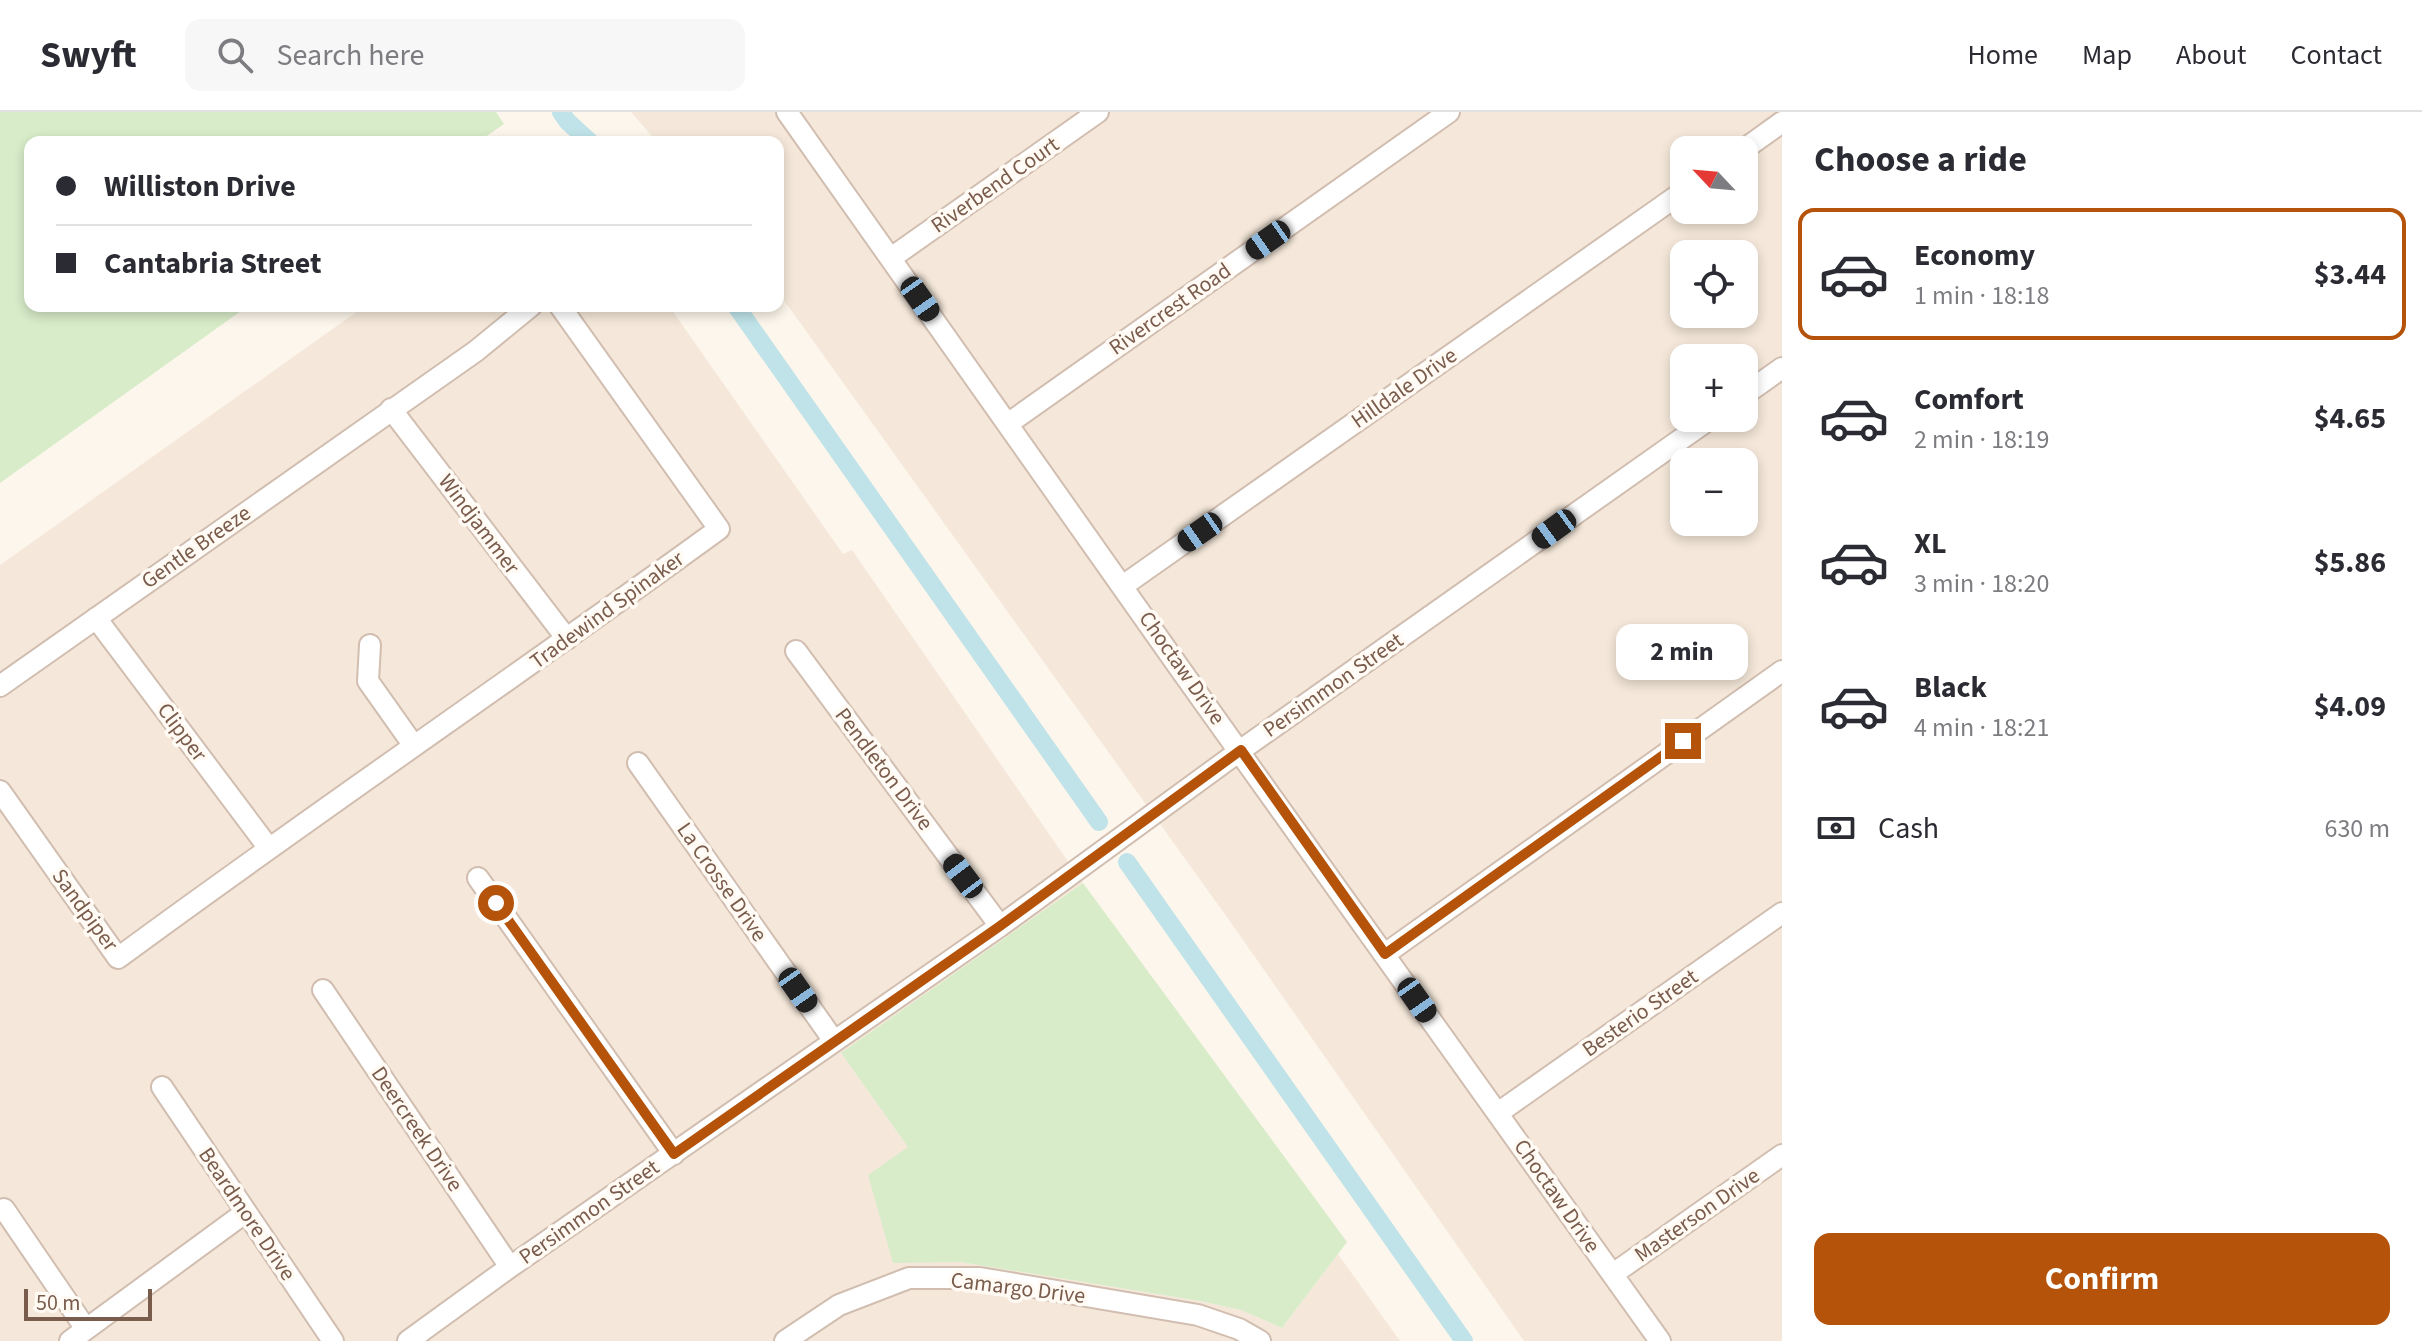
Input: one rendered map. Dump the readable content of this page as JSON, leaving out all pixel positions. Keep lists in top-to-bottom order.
{
  "streets": {
    "street": [
      "Riverbend Court",
      "Rivercrest Road",
      "Hilldale Drive",
      "Windjammer",
      "Gentle Breeze",
      "Tradewind Spinaker",
      "Choctaw Drive",
      "Persimmon Street",
      "Clipper",
      "Pendleton Drive",
      "La Crosse Drive",
      "Sandpiper",
      "Besterio Street",
      "Deercreek Drive",
      "Beardmore Drive",
      "Masterson Drive",
      "Camargo Drive"
    ]
  },
  "crossings": [
    ["Riverbend Court", "Choctaw Drive"],
    ["Rivercrest Road", "Choctaw Drive"],
    ["Hilldale Drive", "Choctaw Drive"],
    ["Windjammer", "Gentle Breeze"],
    ["Windjammer", "Tradewind Spinaker"],
    ["Gentle Breeze", "Clipper"],
    ["Tradewind Spinaker", "Clipper"],
    ["Tradewind Spinaker", "Sandpiper"],
    ["Choctaw Drive", "Persimmon Street"],
    ["Choctaw Drive", "Besterio Street"],
    ["Choctaw Drive", "Masterson Drive"],
    ["Persimmon Street", "Pendleton Drive"],
    ["Persimmon Street", "La Crosse Drive"],
    ["Persimmon Street", "Deercreek Drive"],
    ["Clipper", "Sandpiper"]
  ],
  "scale_bar": "50 m",
  "north": "top left",
  "page": {
    "header": "Swyft",
    "search": "Search here",
    "nav": [
      "Home",
      "Map",
      "About",
      "Contact"
    ],
    "heading": "Choose a ride",
    "map_buttons": ["+", "−"],
    "banner": ["Williston Drive", "Cantabria Street"],
    "list": [
      {
        "name": "Economy",
        "note": "1 min · 18:18",
        "value": "$3.44"
      },
      {
        "name": "Comfort",
        "note": "2 min · 18:19",
        "value": "$4.65"
      },
      {
        "name": "XL",
        "note": "3 min · 18:20",
        "value": "$5.86"
      },
      {
        "name": "Black",
        "note": "4 min · 18:21",
        "value": "$4.09"
      }
    ],
    "bubble": "2 min",
    "pay": ["Cash", "630 m"],
    "buttons": "Confirm",
    "scale": "50 m"
  }
}
